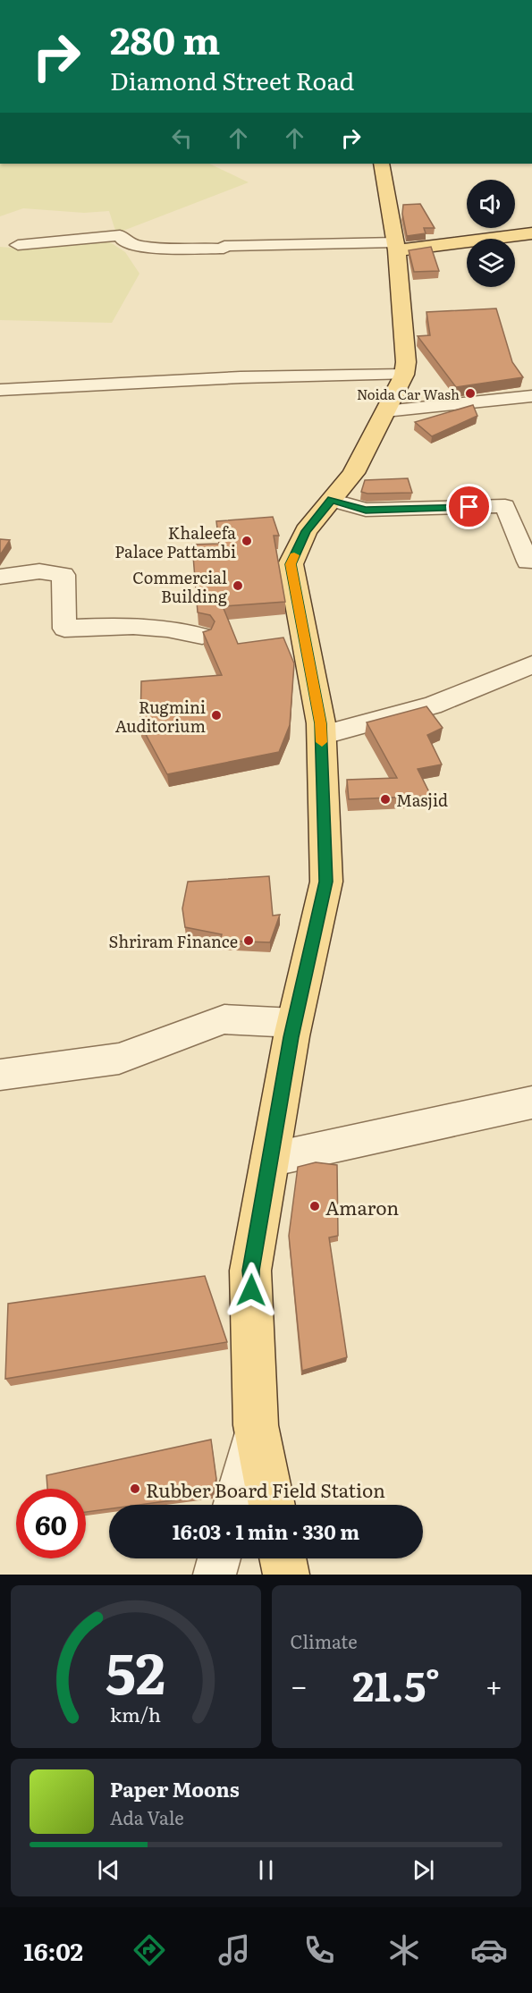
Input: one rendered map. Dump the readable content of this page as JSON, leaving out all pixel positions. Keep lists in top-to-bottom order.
{
  "places": [
    "Noida Car Wash",
    "Khaleefa Palace Pattambi",
    "Commercial Building",
    "Rugmini Auditorium",
    "Masjid",
    "Shriram Finance",
    "Amaron",
    "Rubber Board Field Station"
  ],
  "page": {
    "turn": ["280 m", "Diamond Street Road"],
    "limit": "60",
    "trip": "16:03 · 1 min · 330 m",
    "tile": "Climate",
    "heat": ["−", "21.5°", "+"],
    "song": ["Paper Moons", "Ada Vale"],
    "tabs": "16:02",
    "gauge": ["52", "km/h"]
  }
}
